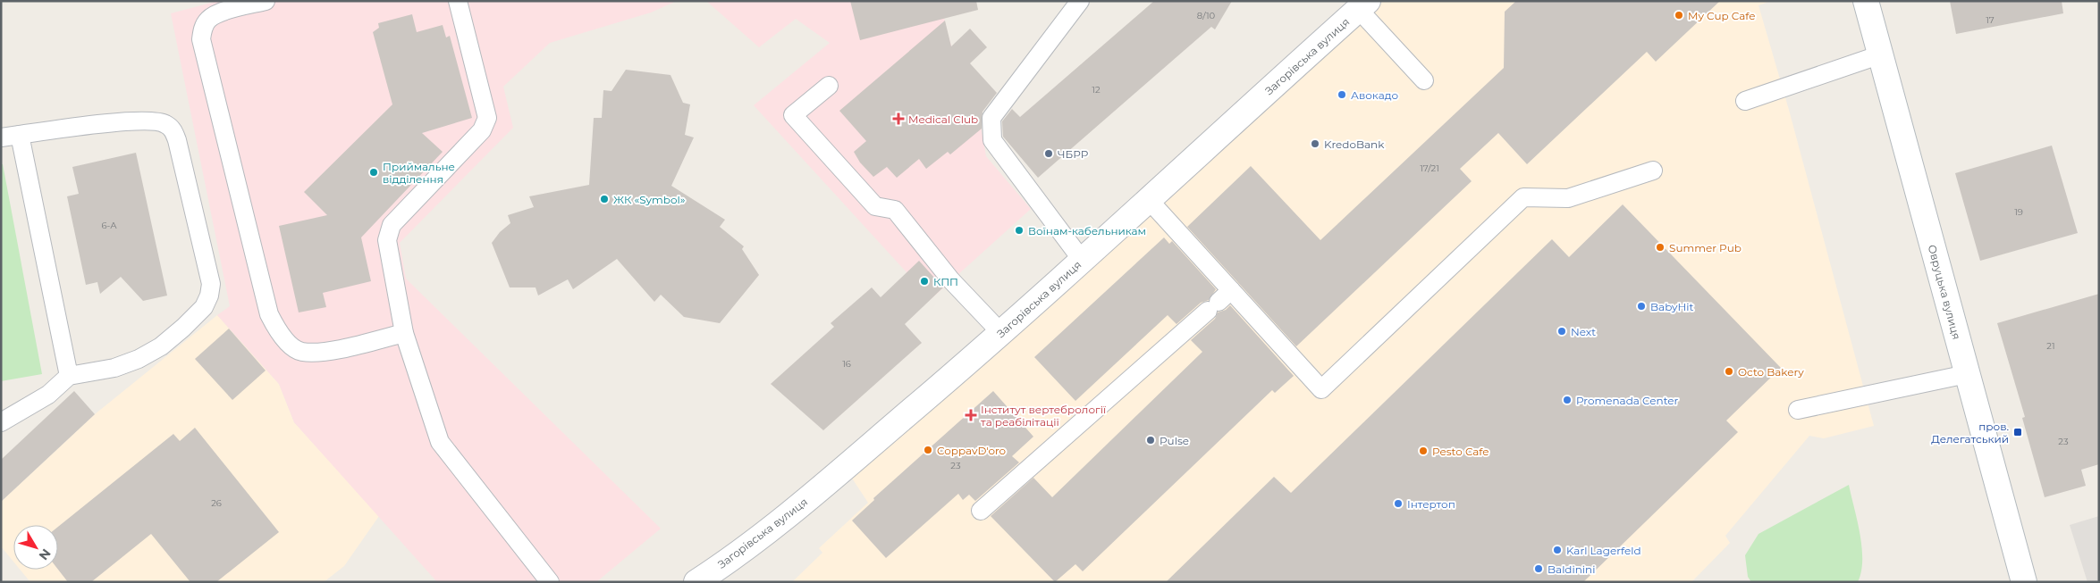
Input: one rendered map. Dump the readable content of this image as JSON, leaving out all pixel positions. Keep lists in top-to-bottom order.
{
  "streets": {
    "street": ["Загорівська вулиця", "Овруцька вулиця"]
  },
  "places": {
    "other": [
      "My Cup Cafe",
      "Авокадо",
      "KredoBank",
      "ЧБРР",
      "Приймальне відділення",
      "ЖК «Symbol»",
      "Воїнам-кабельникам",
      "Summer Pub",
      "КПП",
      "BabyHit",
      "Next",
      "Octo Bakery",
      "Promenada Center",
      "Pulse",
      "CoppavD'oro",
      "Pesto Cafe",
      "Інтертоп",
      "Karl Lagerfeld",
      "Baldinini"
    ],
    "health": ["Medical Club", "Інститут вертебрології та реабілітації"],
    "transit": ["пров. Делегатський"]
  },
  "house_numbers": [
    "8/10",
    "17",
    "12",
    "17/21",
    "19",
    "6-А",
    "21",
    "16",
    "23",
    "23",
    "26"
  ],
  "north": "bottom right"
}
